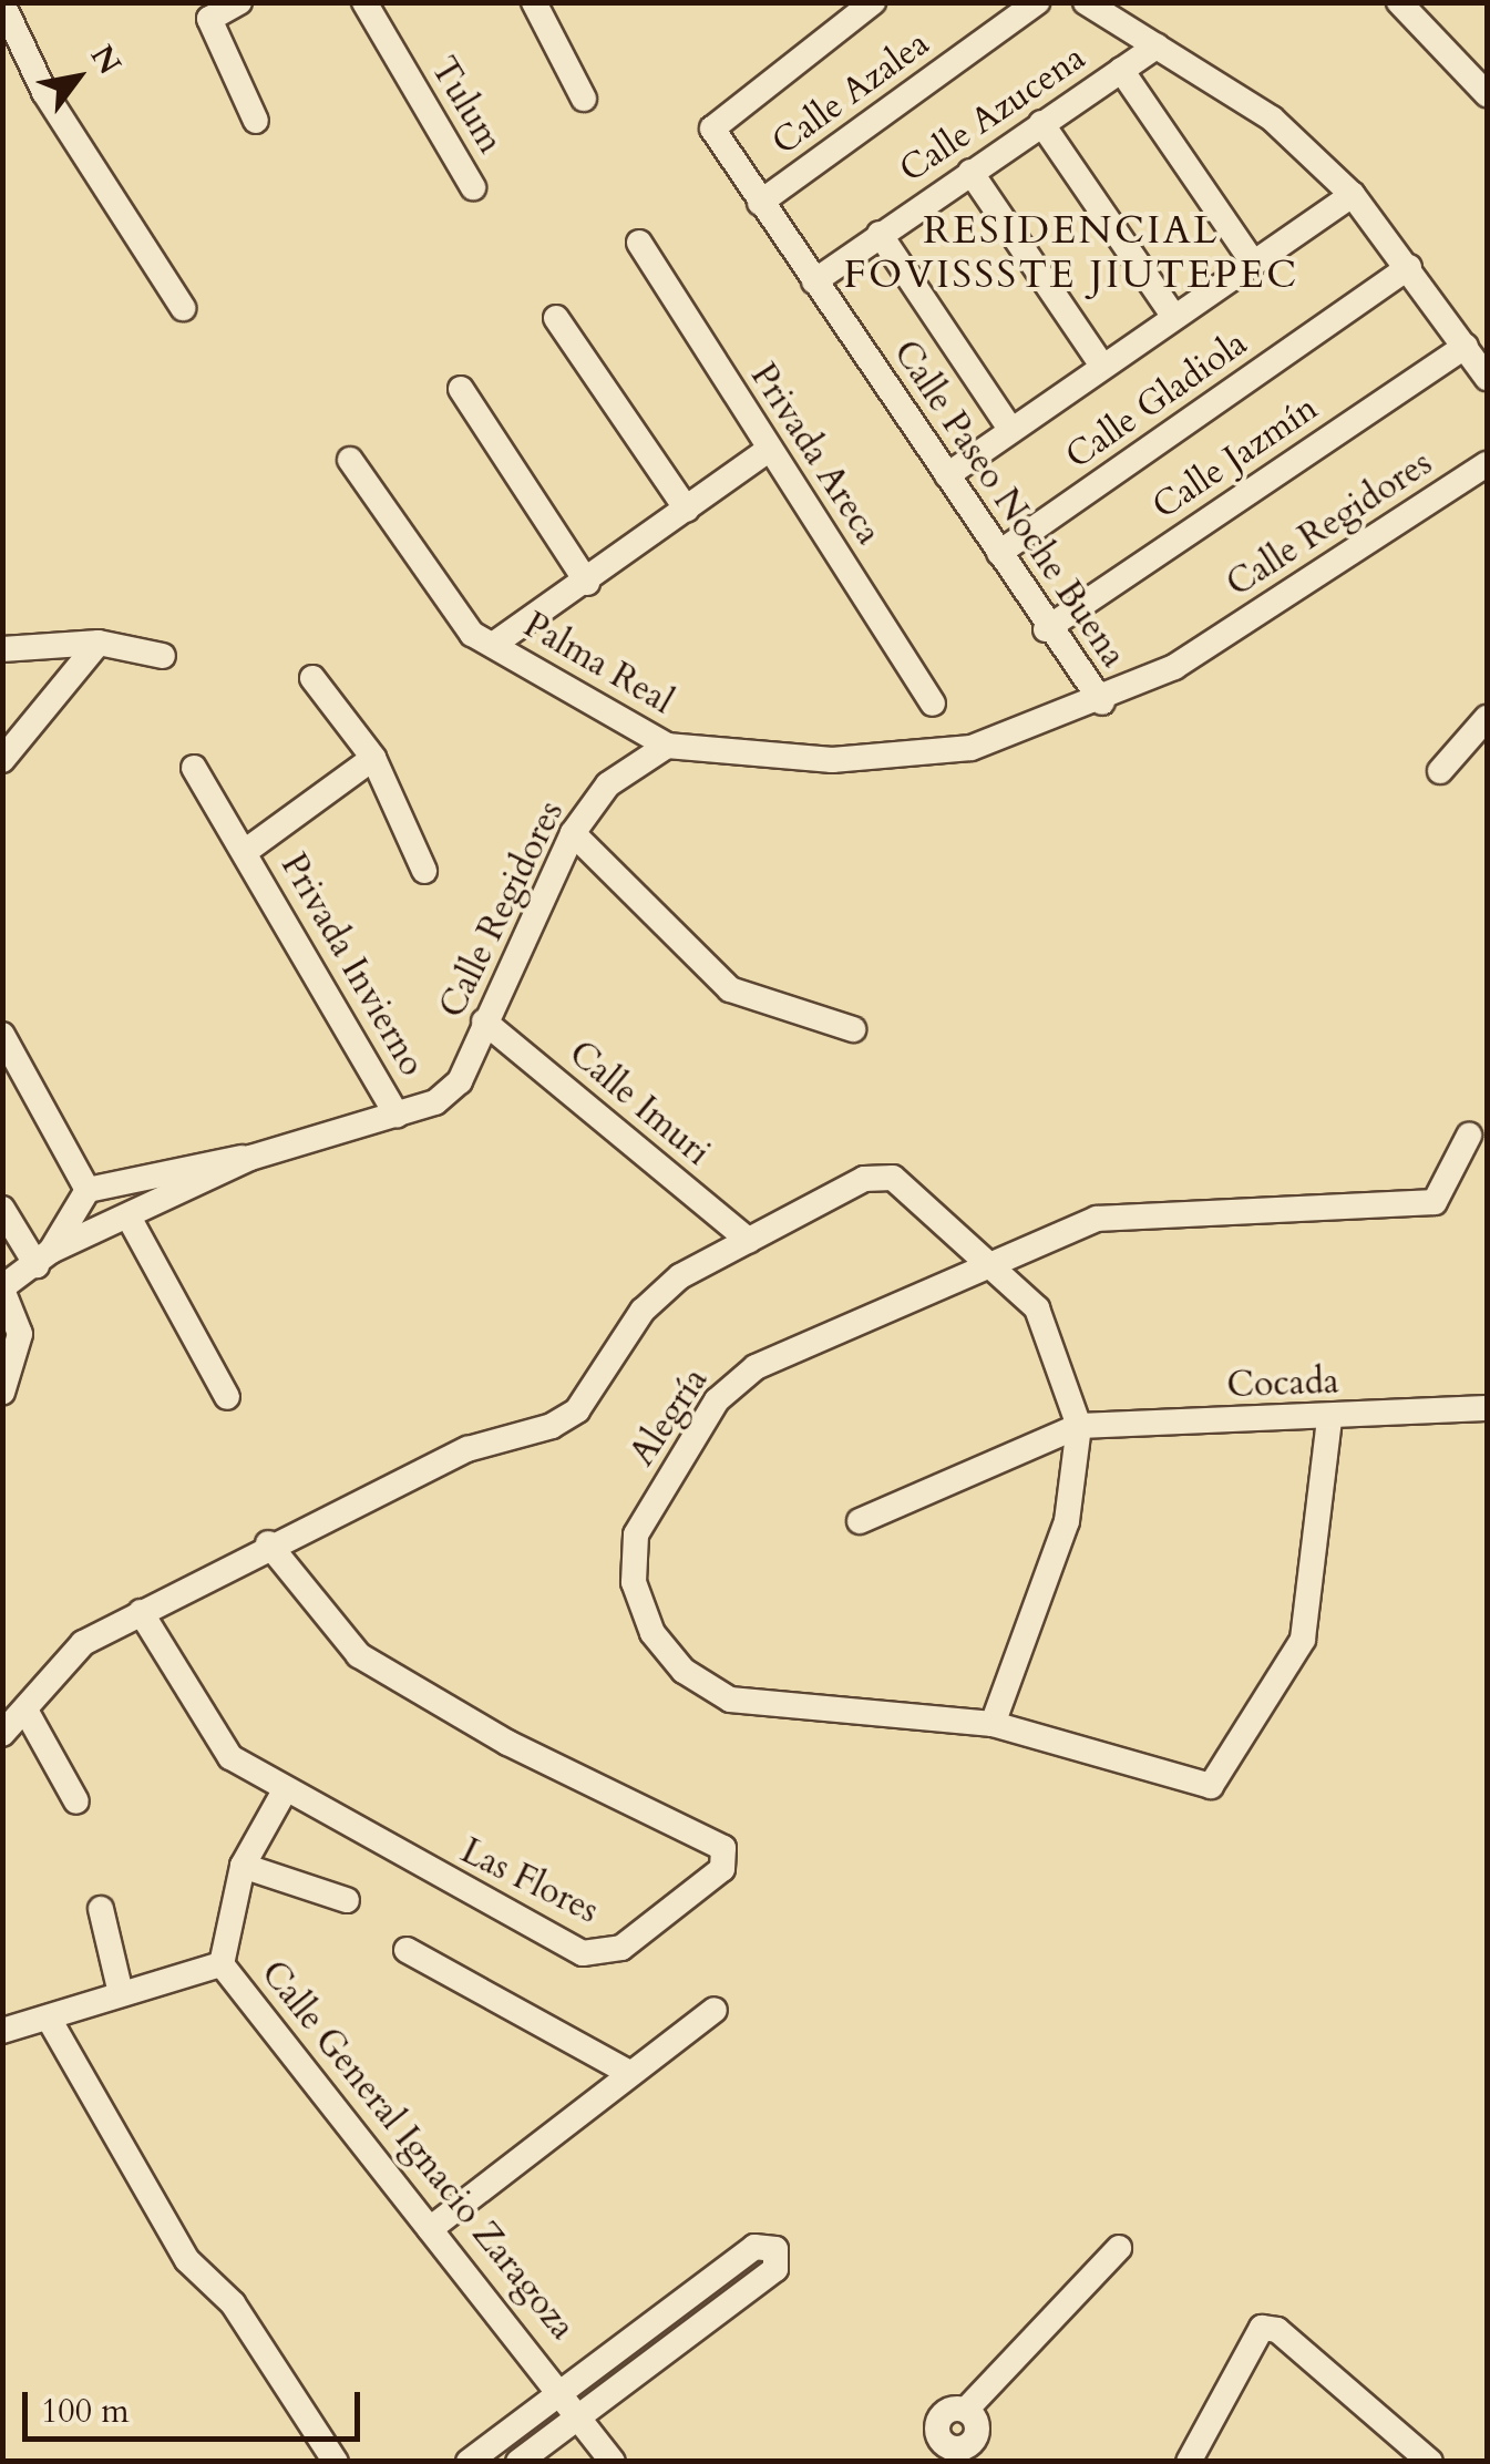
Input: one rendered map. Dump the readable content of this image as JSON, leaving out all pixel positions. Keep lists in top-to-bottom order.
{
  "streets": {
    "street": [
      "Calle Azalea",
      "Tulum",
      "Calle Azucena",
      "Calle Gladiola",
      "Privada Areca",
      "Calle Jazmín",
      "Calle Paseo Noche Buena",
      "Calle Regidores",
      "Palma Real",
      "Privada Invierno",
      "Calle Imuri",
      "Cocada",
      "Alegría",
      "Las Flores",
      "Calle General Ignacio Zaragoza"
    ]
  },
  "crossings": [
    ["Calle Azalea", "Calle Paseo Noche Buena"],
    ["Calle Azucena", "Calle Paseo Noche Buena"],
    ["Calle Gladiola", "Calle Paseo Noche Buena"],
    ["Calle Jazmín", "Calle Paseo Noche Buena"],
    ["Calle Paseo Noche Buena", "Calle Regidores"],
    ["Calle Regidores", "Palma Real"],
    ["Calle Regidores", "Privada Invierno"],
    ["Calle Regidores", "Calle Imuri"],
    ["Cocada", "Alegría"]
  ],
  "districts": ["RESIDENCIAL FOVISSSTE JIUTEPEC"],
  "scale_bar": "100 m",
  "north": "top right"
}
